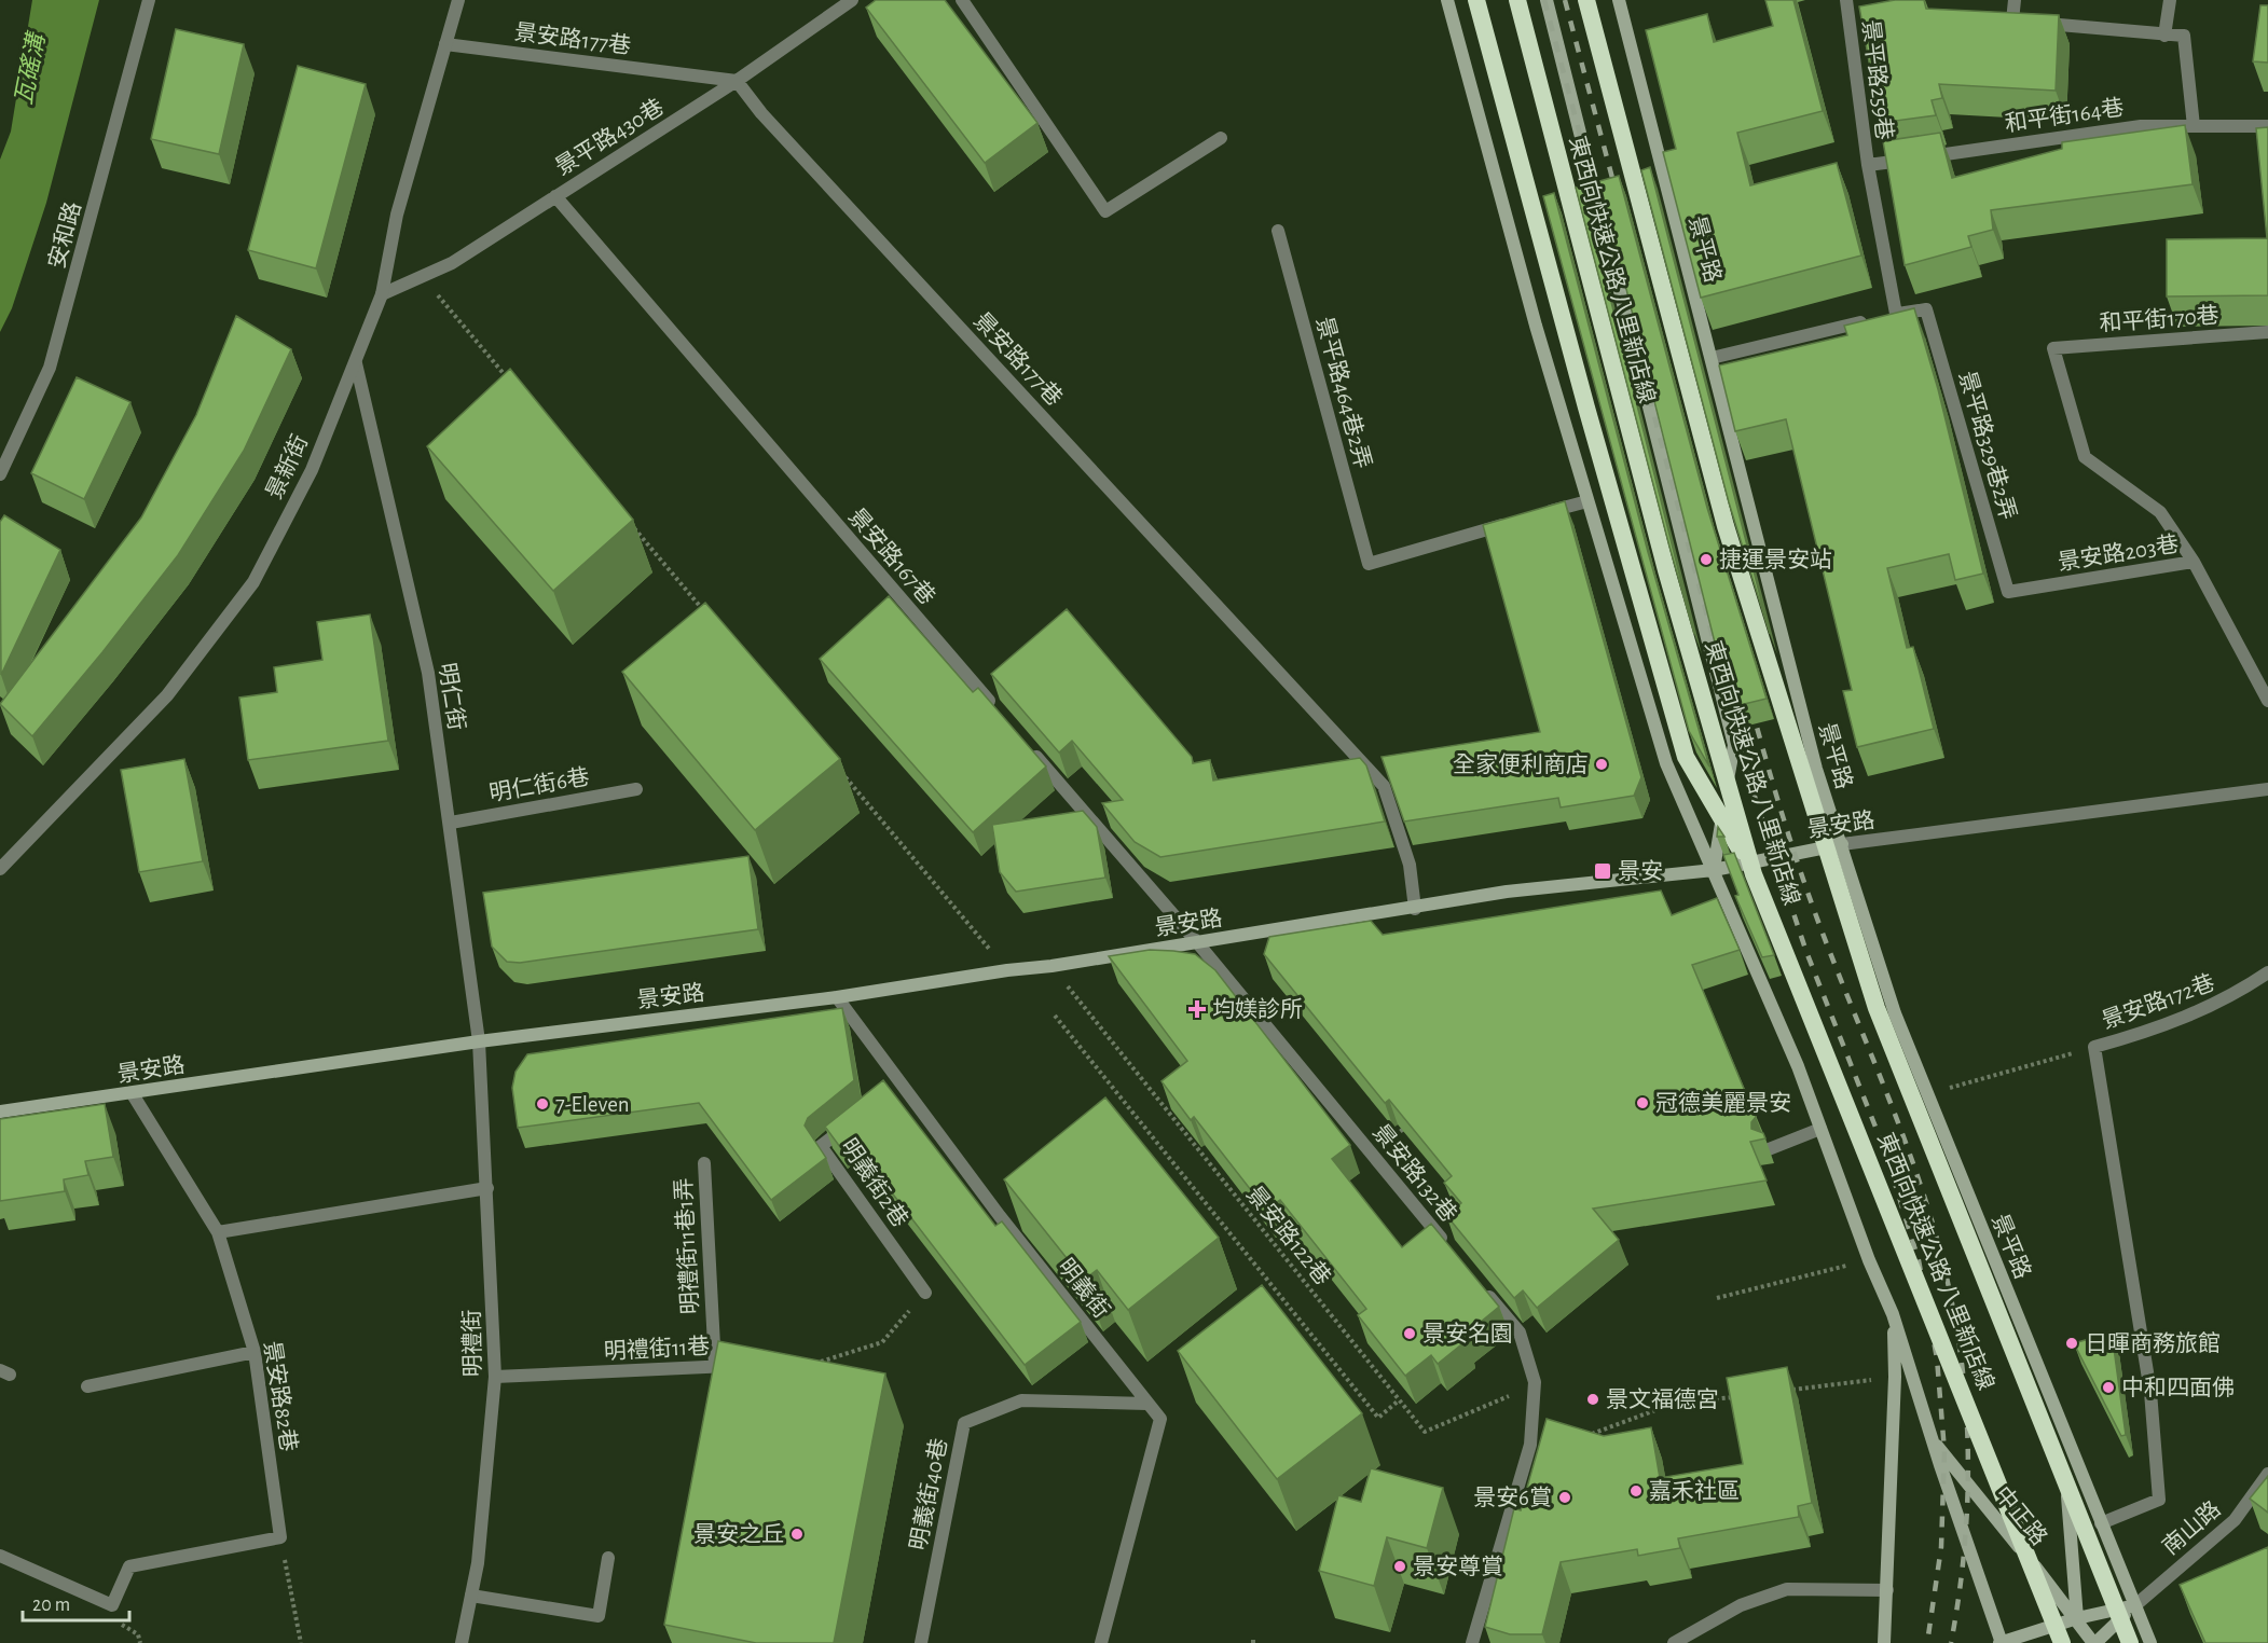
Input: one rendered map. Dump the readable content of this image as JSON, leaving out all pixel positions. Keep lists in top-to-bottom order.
{
  "streets": {
    "highway": ["東西向快速公路 八里新店線"],
    "main road": ["景平路", "景安路", "中正路"],
    "street": [
      "景安路177巷",
      "景平路259巷",
      "和平街164巷",
      "景平路430巷",
      "安和路",
      "和平街170巷",
      "景平路464巷2弄",
      "景平路329巷2弄",
      "景新街",
      "景安路203巷",
      "景安路167巷",
      "明仁街",
      "明仁街6巷",
      "景安路172巷",
      "景安路132巷",
      "明義街2巷",
      "明禮街11巷1弄",
      "明義街",
      "明禮街",
      "明禮街11巷",
      "景安路82巷",
      "明義街40巷",
      "南山路"
    ],
    "path": ["景安路122巷"]
  },
  "crossings": [
    ["景安路177巷", "景平路430巷"],
    ["景安路177巷", "景新街"],
    ["景安路177巷", "景安路"],
    ["景平路259巷", "和平街164巷"],
    ["景平路259巷", "景平路329巷2弄"],
    ["景平路430巷", "景新街"],
    ["景平路430巷", "景安路167巷"],
    ["景平路", "景安路"],
    ["景平路", "中正路"],
    ["景平路", "南山路"],
    ["和平街170巷", "景安路203巷"],
    ["景平路329巷2弄", "景安路203巷"],
    ["景新街", "明仁街"],
    ["明仁街", "明仁街6巷"],
    ["明仁街", "景安路"],
    ["明仁街", "明禮街"],
    ["景安路", "景安路132巷"],
    ["景安路", "景安路122巷"],
    ["景安路", "明義街"],
    ["景安路", "明禮街"],
    ["景安路", "景安路82巷"],
    ["明禮街11巷1弄", "明禮街11巷"],
    ["明義街", "明義街40巷"],
    ["明禮街", "明禮街11巷"]
  ],
  "water": ["瓦磘溝"],
  "places": {
    "other": [
      "捷運景安站",
      "全家便利商店",
      "冠德美麗景安",
      "7-Eleven",
      "景安名園",
      "日暉商務旅館",
      "中和四面佛",
      "景文福德宮",
      "嘉禾社區",
      "景安6賞",
      "景安之丘",
      "景安尊賞"
    ],
    "transit": ["景安"],
    "health": ["均媄診所"]
  },
  "scale_bar": "20 m"
}
